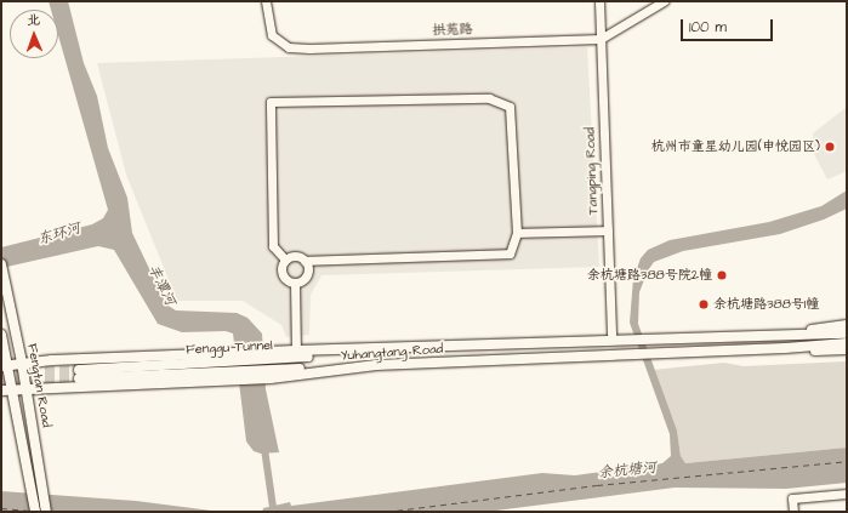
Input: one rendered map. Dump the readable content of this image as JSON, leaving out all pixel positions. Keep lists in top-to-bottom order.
{
  "streets": {
    "main road": ["Fenggu Tunnel", "Yuhangtang Road", "Fengtan Road"],
    "street": ["拱苑路", "Tangping Road"]
  },
  "crossings": [
    ["拱苑路", "Tangping Road"],
    ["Tangping Road", "Yuhangtang Road"],
    ["Fenggu Tunnel", "Yuhangtang Road"],
    ["Yuhangtang Road", "Fengtan Road"]
  ],
  "water": ["东环河", "丰潭河", "余杭塘河"],
  "places": ["杭州市童星幼儿园(申悦园区)", "余杭塘路388号院2幢", "余杭塘路388号1幢"],
  "scale_bar": "100 m",
  "north": "top"
}
